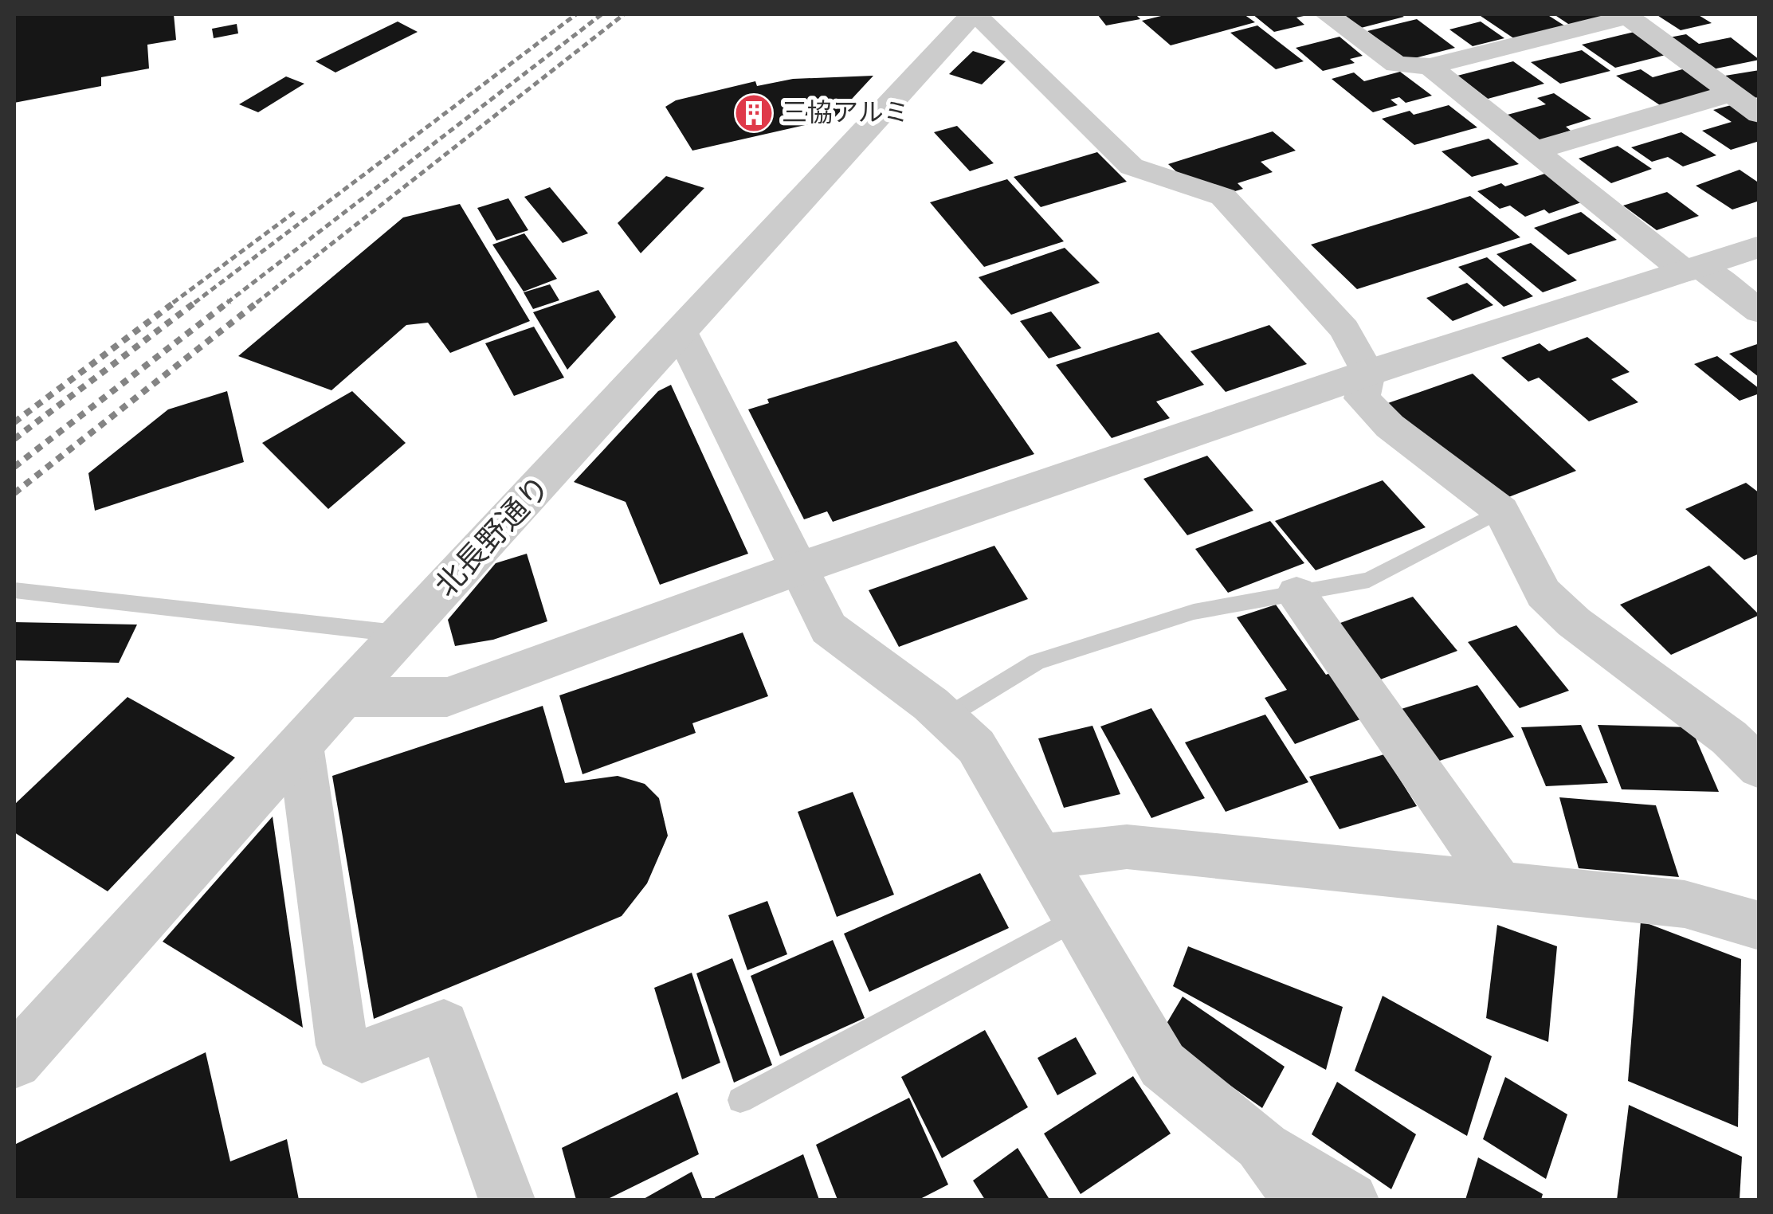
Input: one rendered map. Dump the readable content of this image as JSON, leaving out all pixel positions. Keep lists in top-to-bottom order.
{
  "streets": {
    "street": ["北長野通り"]
  },
  "places": {
    "building": ["三協アルミ"]
  }
}
